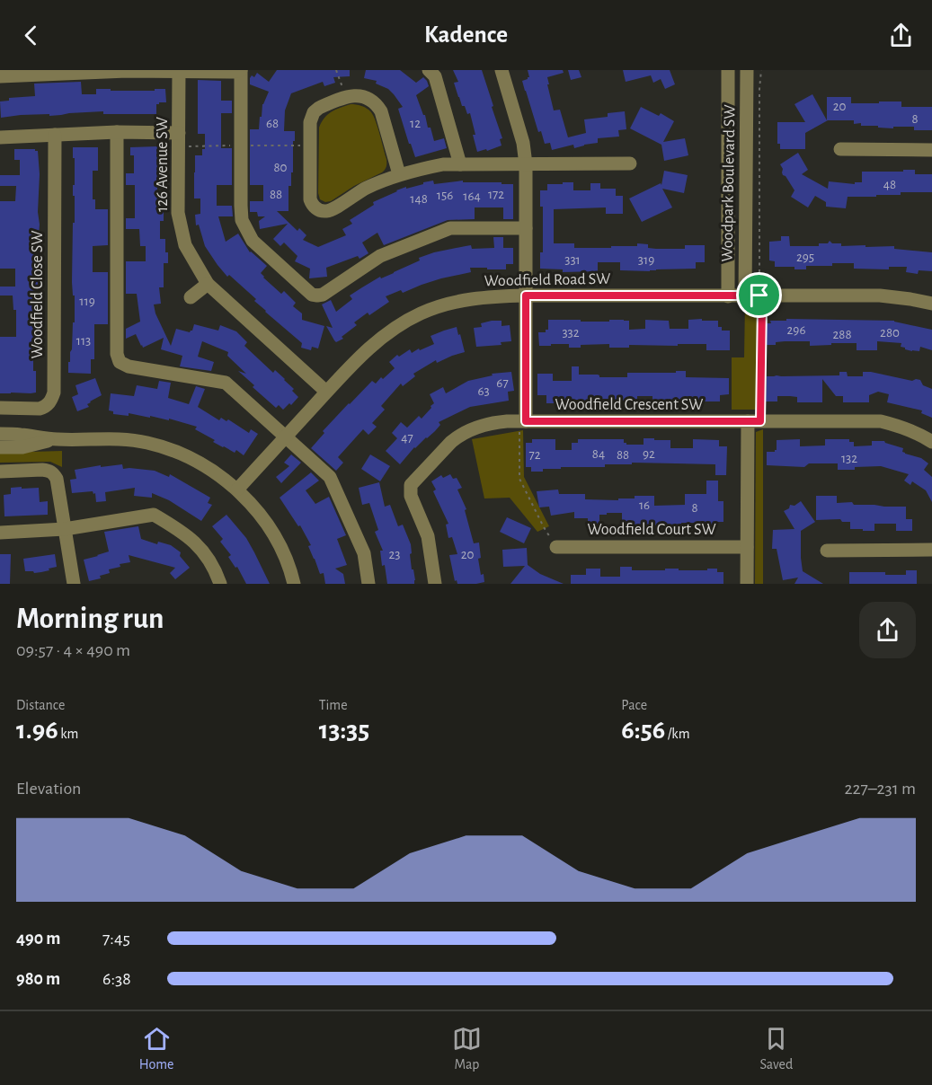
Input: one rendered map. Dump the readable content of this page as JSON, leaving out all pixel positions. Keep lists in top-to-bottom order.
{
  "streets": {
    "street": [
      "126 Avenue SW",
      "Woodpark Boulevard SW",
      "Woodfield Road SW",
      "Woodfield Close SW",
      "Woodfield Crescent SW",
      "Woodfield Court SW"
    ]
  },
  "crossings": [
    ["126 Avenue SW", "Woodfield Road SW"],
    ["Woodpark Boulevard SW", "Woodfield Road SW"]
  ],
  "house_numbers": [
    "20",
    "8",
    "68",
    "12",
    "80",
    "48",
    "88",
    "172",
    "156",
    "164",
    "148",
    "295",
    "331",
    "319",
    "119",
    "296",
    "332",
    "280",
    "288",
    "113",
    "67",
    "63",
    "47",
    "84",
    "92",
    "72",
    "88",
    "132",
    "16",
    "8",
    "23",
    "20"
  ],
  "page": {
    "header": "Kadence",
    "heading": ["Morning run", "09:57 · 4 × 490 m"],
    "stats": [
      ["Distance", "1.96 km"],
      ["Time", "13:35"],
      ["Pace", "6:56 /km"]
    ],
    "chart": ["Elevation", "227–231 m"],
    "list": [
      {
        "name": "490 m",
        "note": "7:45"
      },
      {
        "name": "980 m",
        "note": "6:38"
      }
    ],
    "tabs": ["Home", "Map", "Saved"]
  }
}
